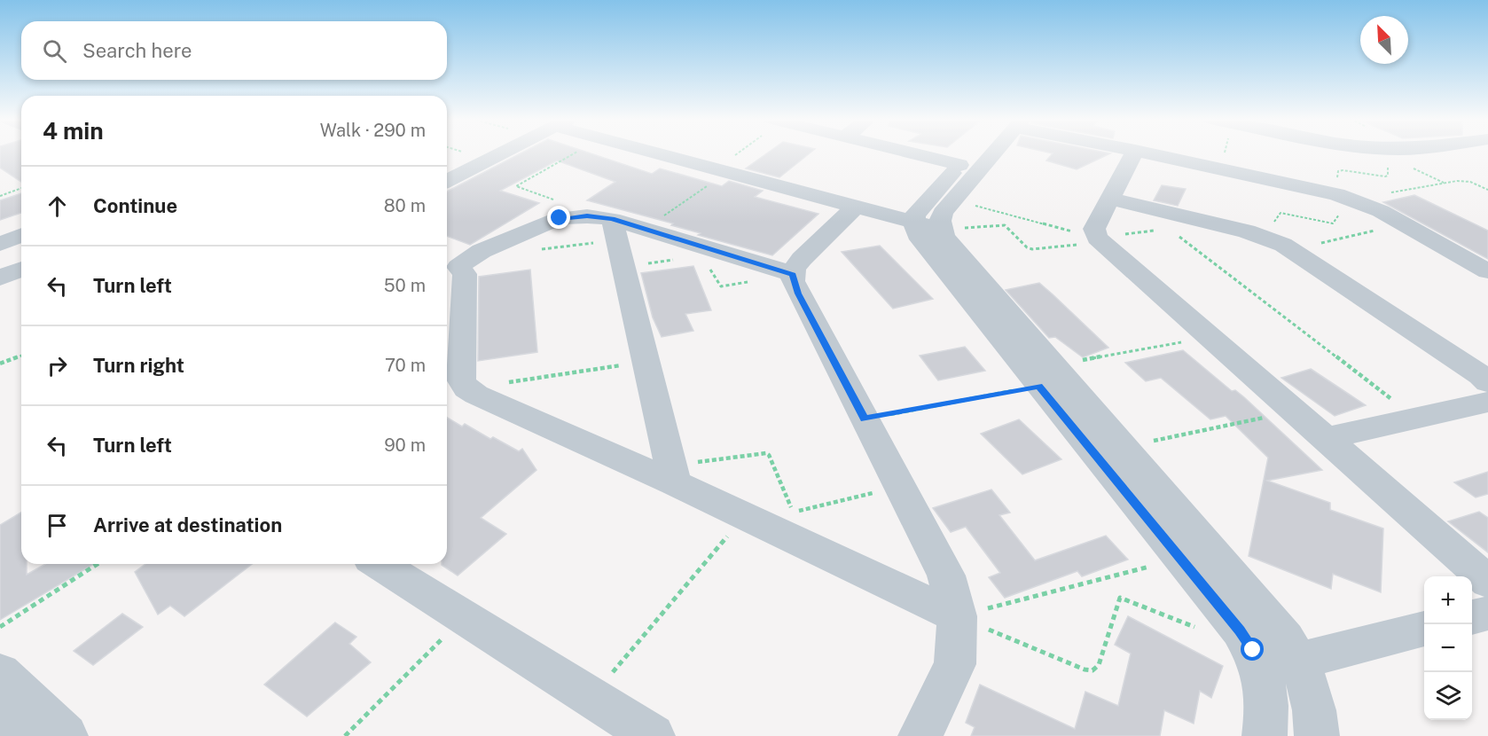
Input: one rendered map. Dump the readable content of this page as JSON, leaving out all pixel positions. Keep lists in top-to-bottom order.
{
  "north": "top left",
  "page": {
    "search": "Search here",
    "heading": ["4 min", "Walk · 290 m"],
    "list": [
      ["Continue", "80 m"],
      ["Turn left", "50 m"],
      ["Turn right", "70 m"],
      ["Turn left", "90 m"],
      "Arrive at destination"
    ],
    "map_buttons": ["+", "−"]
  }
}
